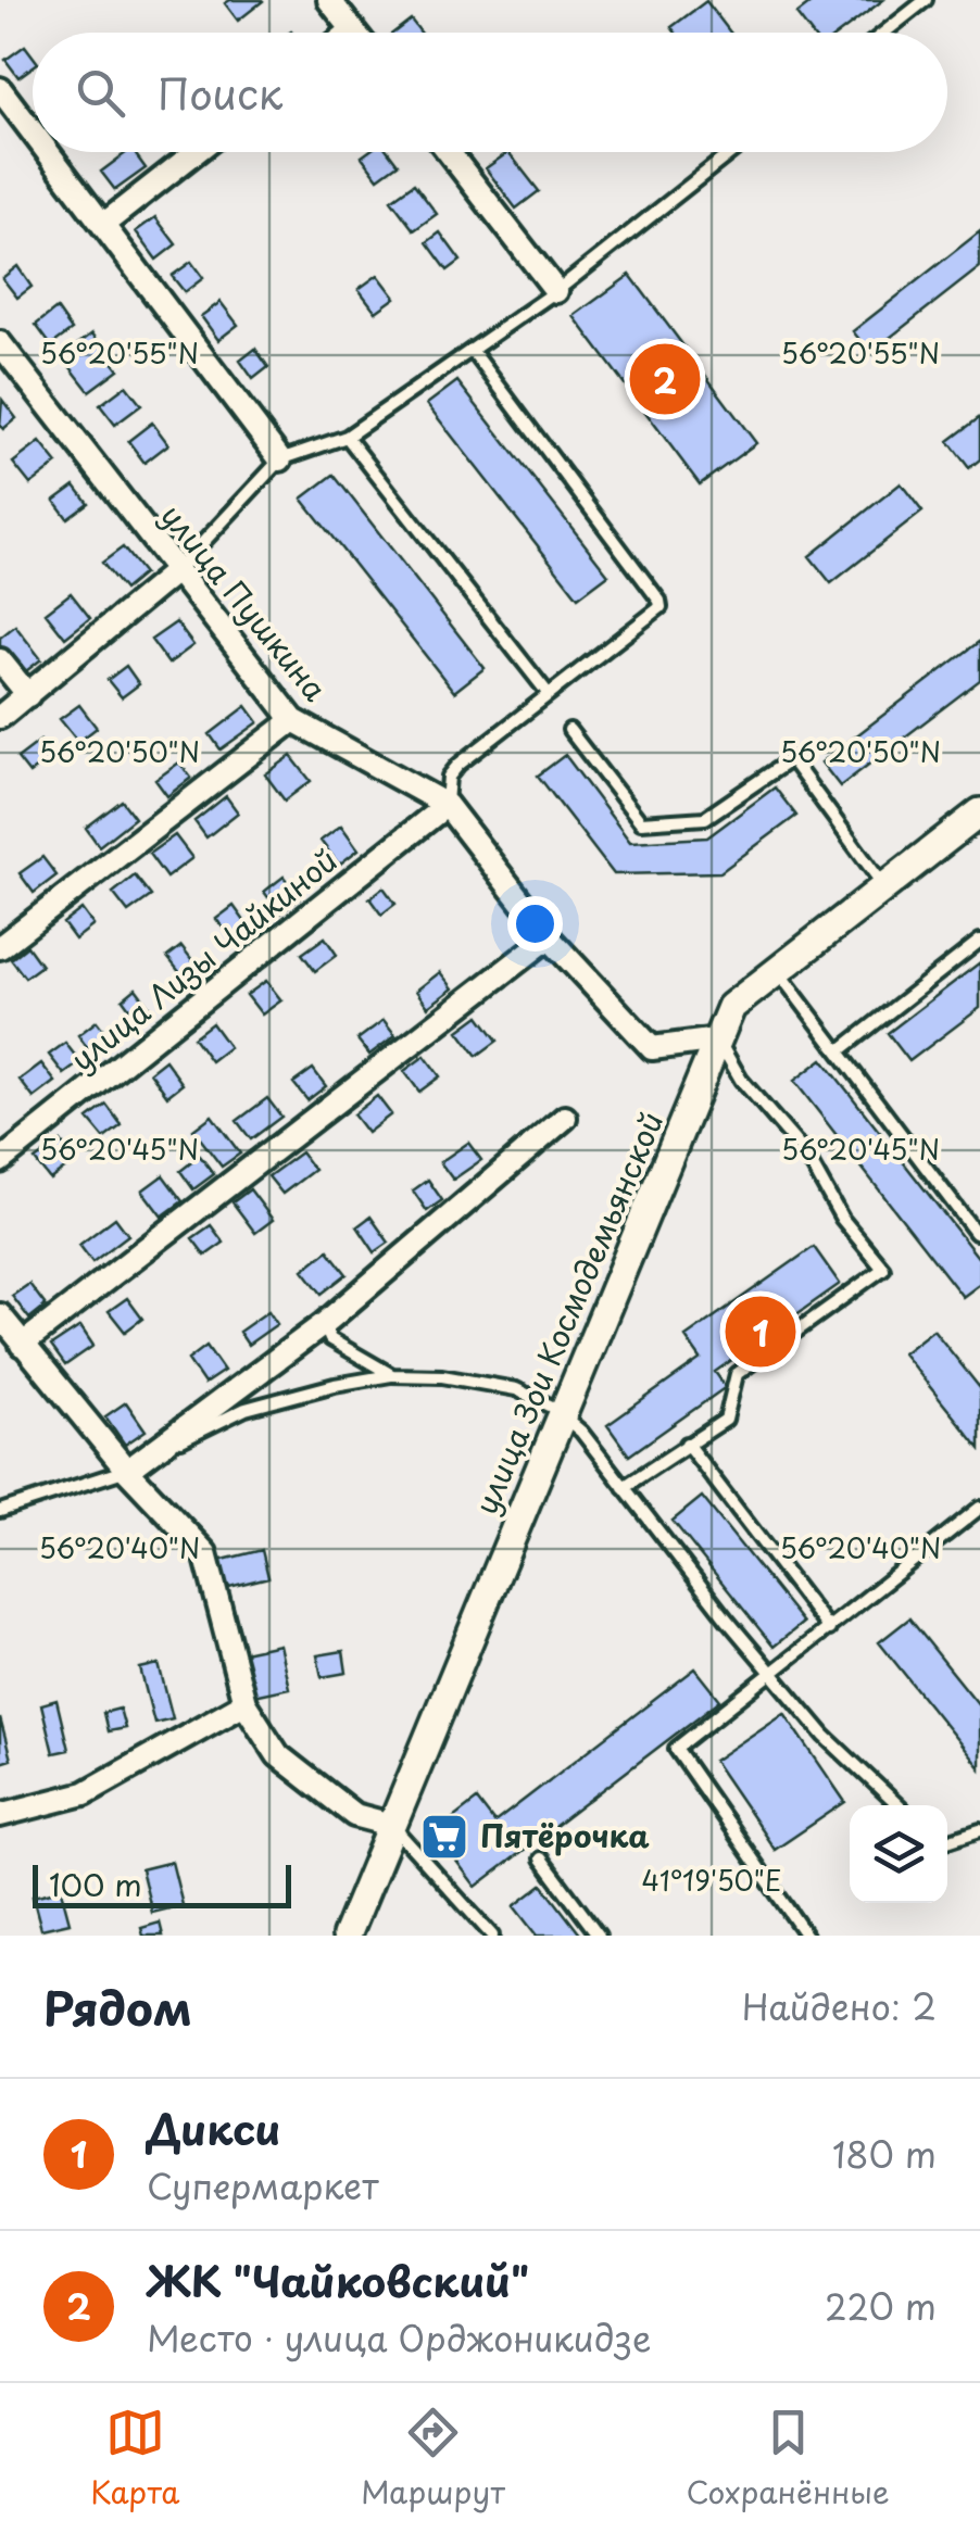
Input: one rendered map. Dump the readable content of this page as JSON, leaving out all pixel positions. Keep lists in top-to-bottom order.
{
  "streets": {
    "street": ["улица Пушкина", "улица Лизы Чайкиной", "улица Зои Космодемьянской"]
  },
  "crossings": [
    ["улица Пушкина", "улица Лизы Чайкиной"],
    ["улица Пушкина", "улица Зои Космодемьянской"]
  ],
  "places": {
    "supermarket": ["Пятёрочка"]
  },
  "scale_bar": "100 m",
  "page": {
    "search": "Поиск",
    "pins": ["2", "1"],
    "scale": "100 m",
    "heading": ["Рядом", "Найдено: 2"],
    "list": [
      {
        "mark": "1",
        "name": "Дикси",
        "note": "Супермаркет",
        "value": "180 m"
      },
      {
        "mark": "2",
        "name": "ЖК \"Чайковский\"",
        "note": "Место · улица Орджоникидзе",
        "value": "220 m"
      }
    ],
    "nav": ["Карта", "Маршрут", "Сохранённые"]
  },
  "coordinates": [
    "56°20'55\"N",
    "56°20'50\"N",
    "56°20'45\"N",
    "56°20'40\"N",
    "41°19'50\"E"
  ]
}
